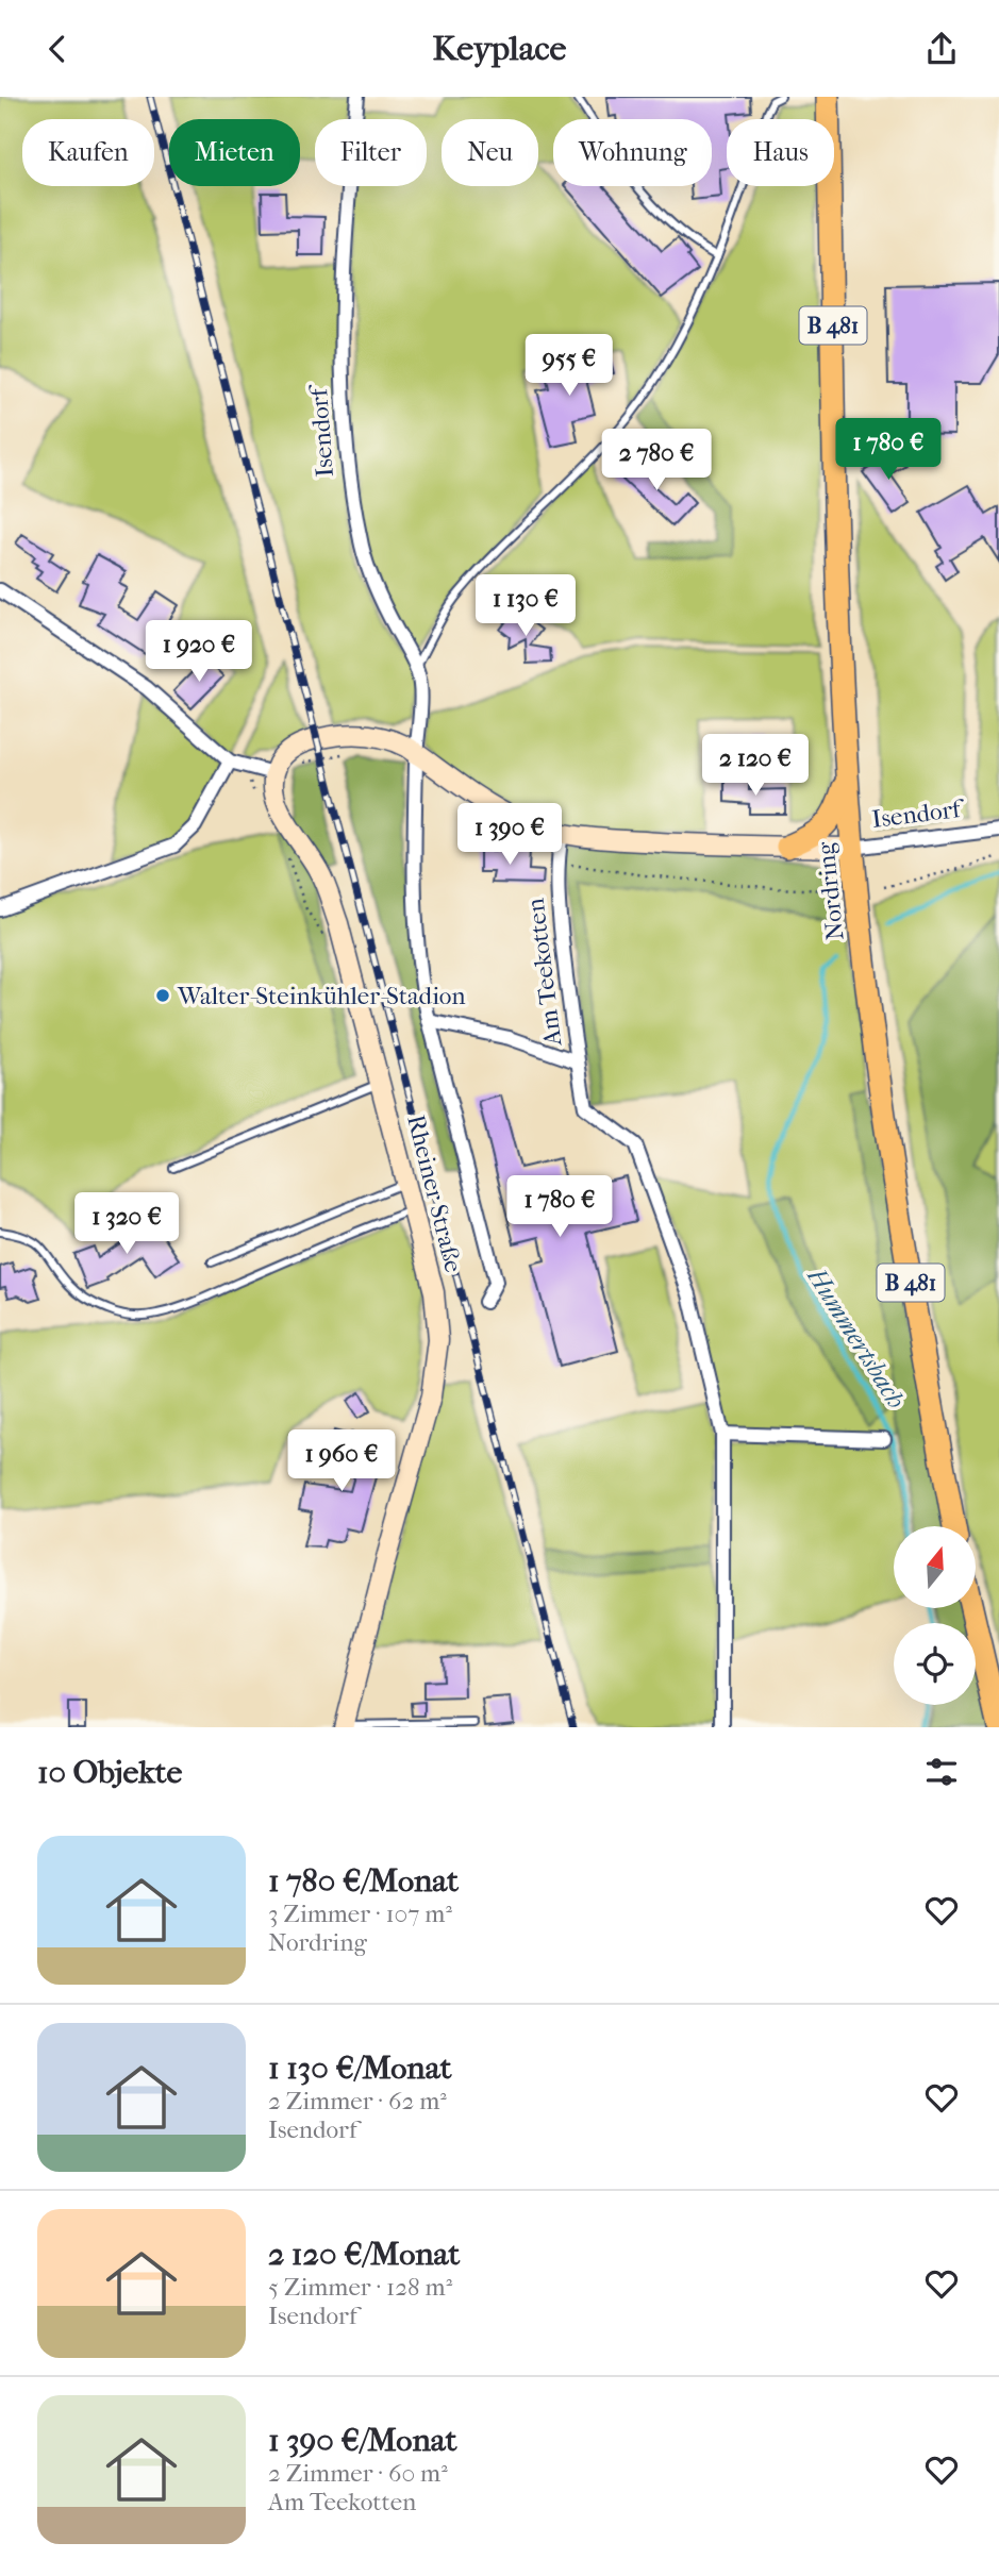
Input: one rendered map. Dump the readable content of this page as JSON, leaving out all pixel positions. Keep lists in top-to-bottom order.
{
  "streets": {
    "main road": ["B 481", "Nordring"],
    "street": ["Isendorf", "Am Teekotten", "Rheiner Straße"]
  },
  "crossings": [
    ["Isendorf", "Nordring"],
    ["Isendorf", "Am Teekotten"]
  ],
  "water": ["Hummertsbach"],
  "places": ["Walter-Steinkühler-Stadion"],
  "north": "top",
  "page": {
    "header": "Keyplace",
    "chip": [
      "Kaufen",
      "Mieten",
      "Filter",
      "Neu",
      "Wohnung",
      "Haus"
    ],
    "price": [
      "955 €",
      "1 780 €",
      "2 780 €",
      "1 130 €",
      "1 920 €",
      "2 120 €",
      "1 390 €",
      "1 780 €",
      "1 320 €",
      "1 960 €"
    ],
    "heading": "10 Objekte",
    "list": [
      {
        "name": "1 780 €/Monat",
        "note": "3 Zimmer · 107 m² · Nordring"
      },
      {
        "name": "1 130 €/Monat",
        "note": "2 Zimmer · 62 m² · Isendorf"
      },
      {
        "name": "2 120 €/Monat",
        "note": "5 Zimmer · 128 m² · Isendorf"
      },
      {
        "name": "1 390 €/Monat",
        "note": "2 Zimmer · 60 m² · Am Teekotten"
      }
    ]
  }
}
